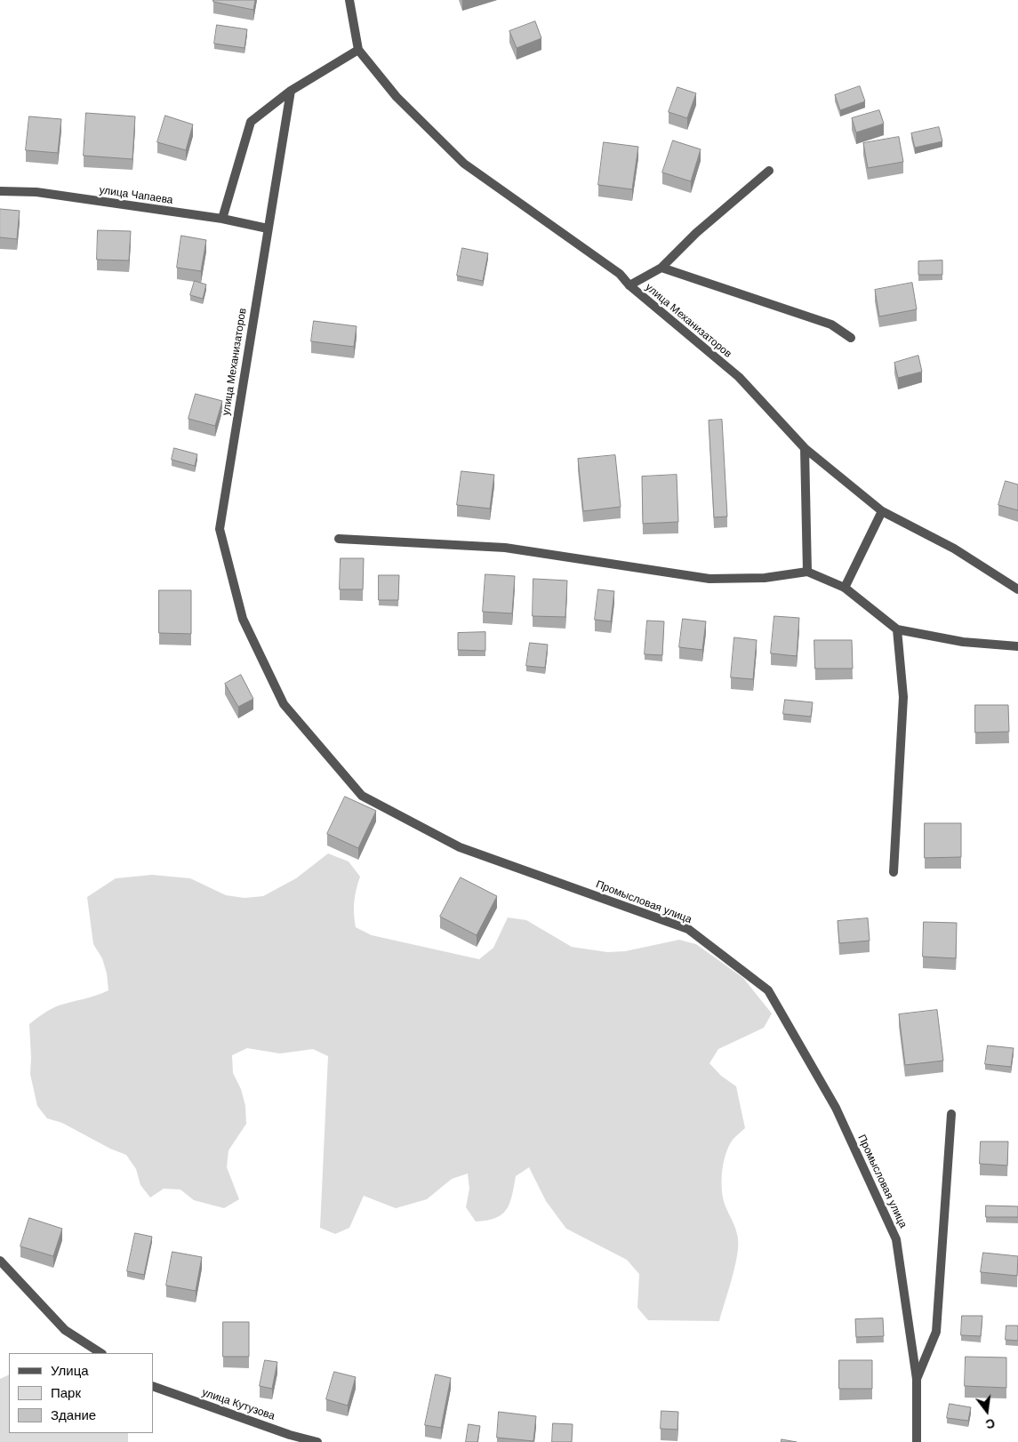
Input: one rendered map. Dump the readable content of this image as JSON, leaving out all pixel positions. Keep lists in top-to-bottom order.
{
  "streets": {
    "street": [
      "улица Чапаева",
      "улица Механизаторов",
      "Промысловая улица",
      "улица Кутузова"
    ]
  },
  "crossings": [
    ["улица Чапаева", "улица Механизаторов"],
    ["улица Механизаторов", "Промысловая улица"]
  ],
  "legend": ["Улица", "Парк", "Здание"],
  "north": "bottom"
}
